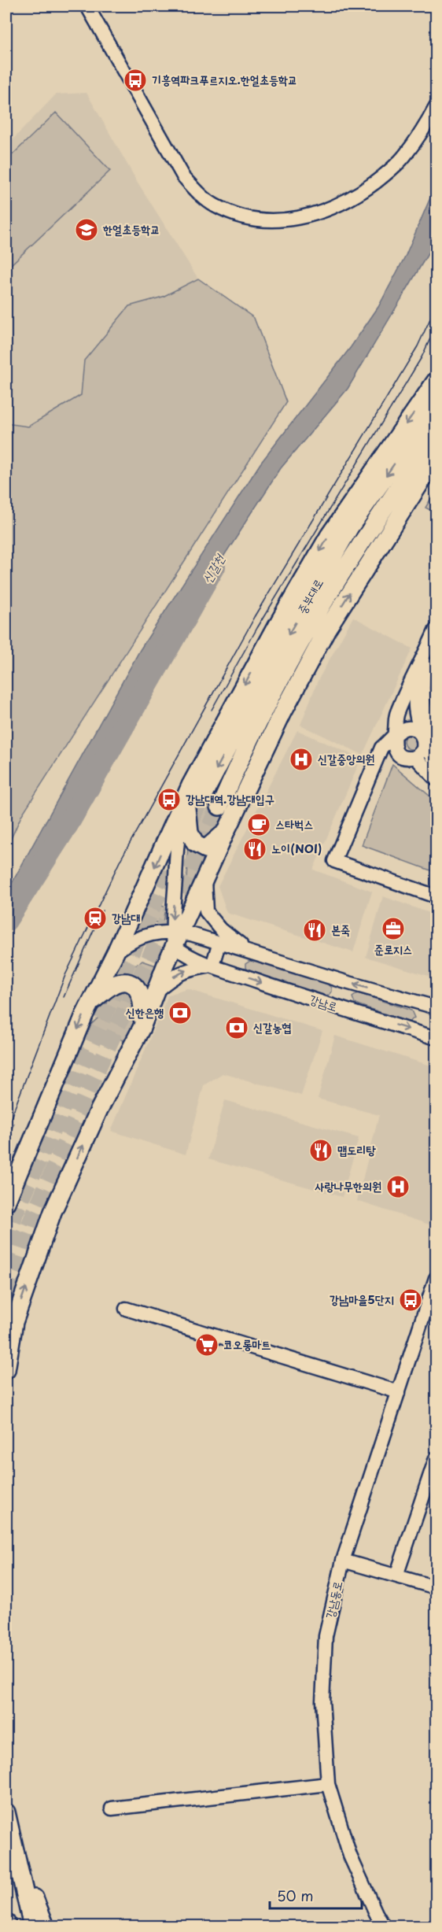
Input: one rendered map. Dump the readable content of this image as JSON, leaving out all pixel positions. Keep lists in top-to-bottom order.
{
  "streets": {
    "main road": ["중부대로"],
    "street": ["강남로", "강남동로"]
  },
  "water": ["신갈천"],
  "places": {
    "bus stop": ["기흥역파크푸르지오.한얼초등학교", "강남대역.강남대입구", "강남마을5단지"],
    "school or university": ["한얼초등학교"],
    "hospital": ["신갈중앙의원", "사랑나무한의원"],
    "cafe": ["스타벅스"],
    "restaurant": ["노이(NOI)", "본죽", "맵도리탕"],
    "station": ["강남대"],
    "office": ["준로지스"],
    "bank": ["신한은행", "신갈농협"],
    "supermarket": ["코오롱마트"]
  },
  "scale_bar": "50 m"
}
